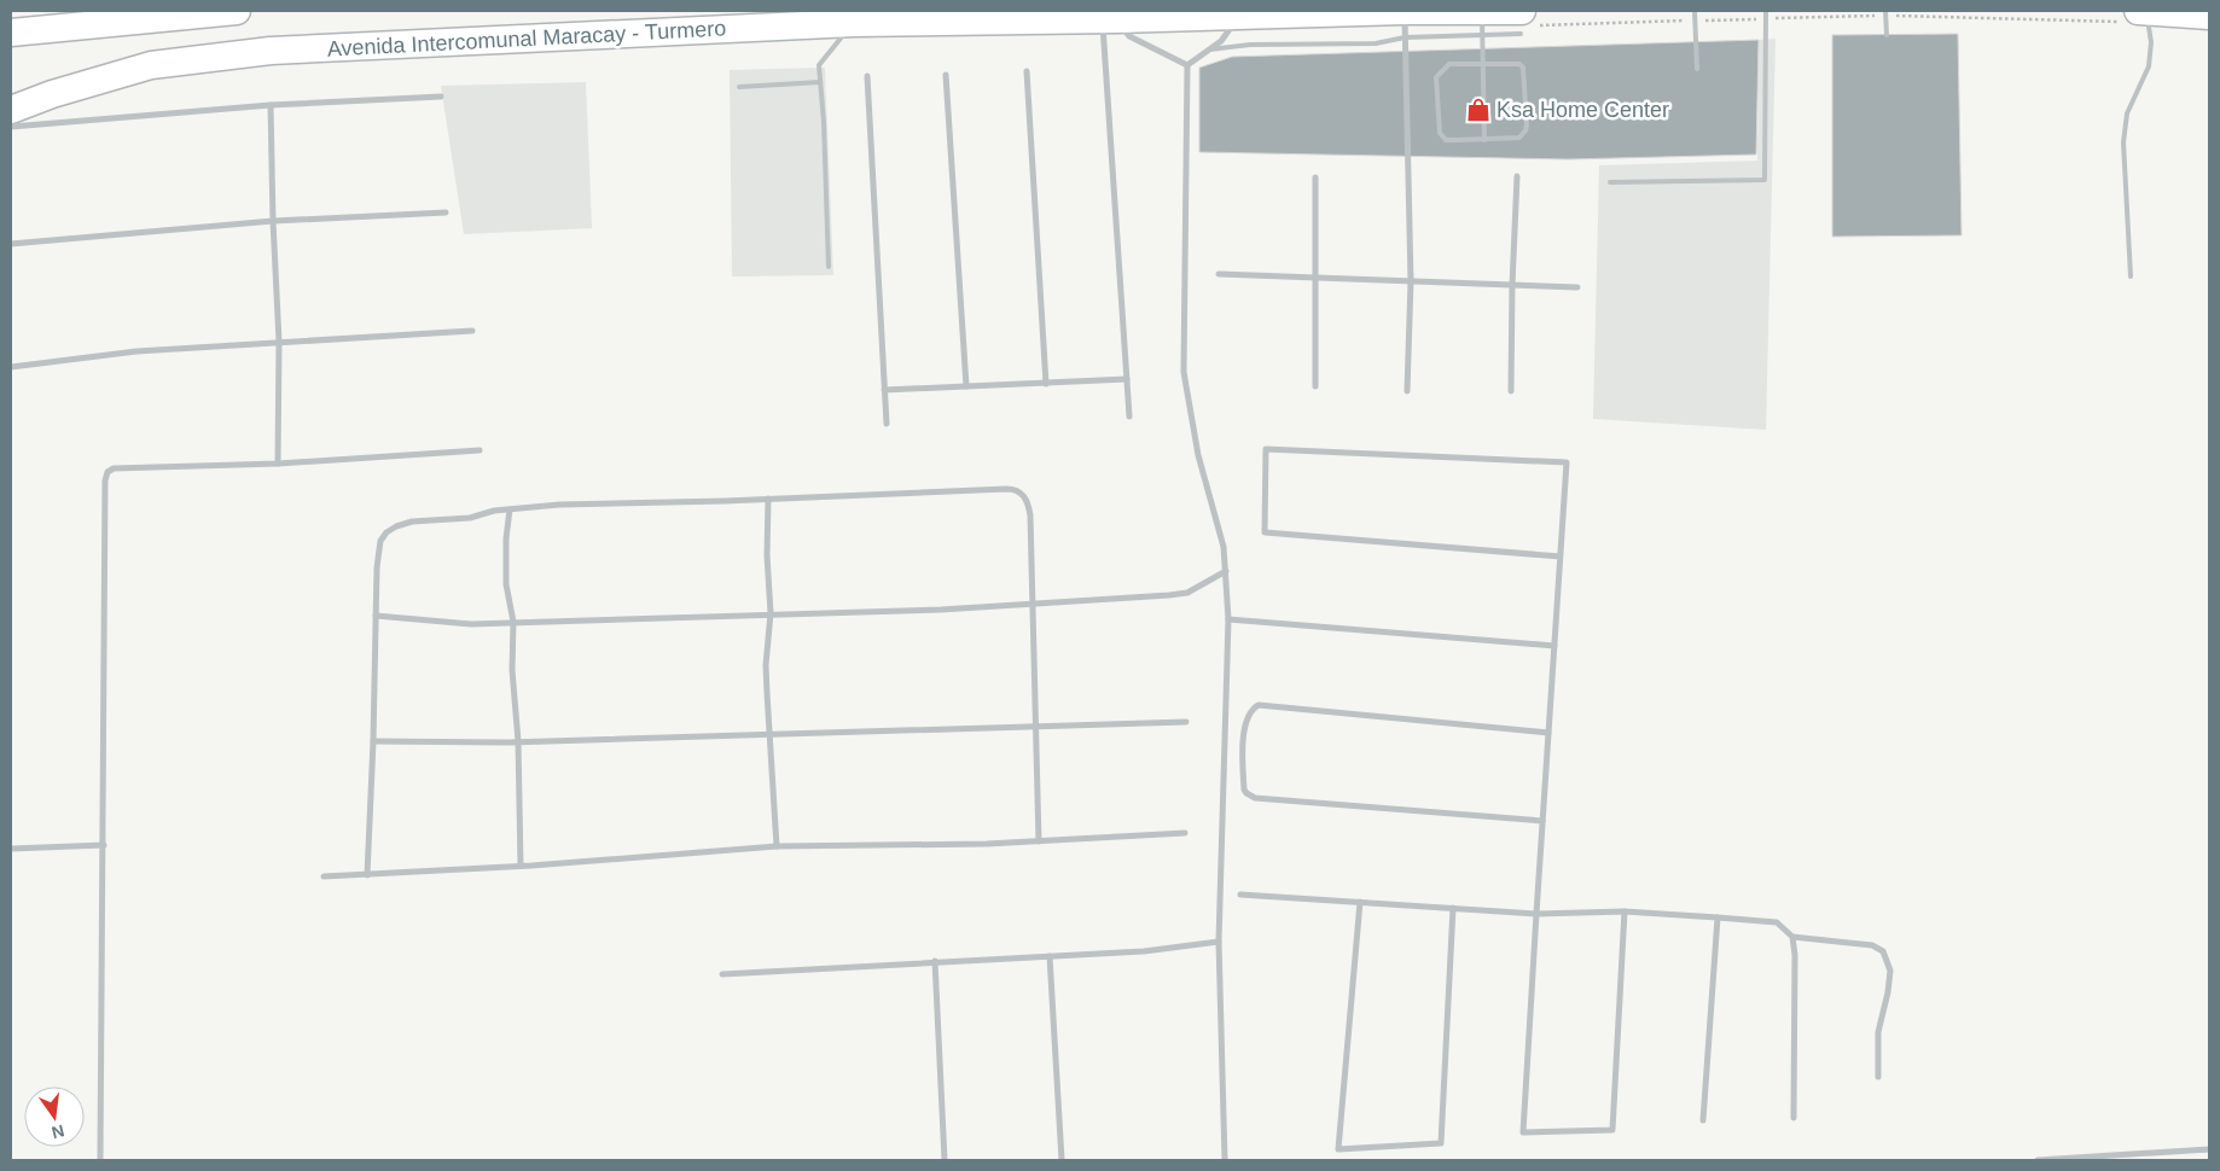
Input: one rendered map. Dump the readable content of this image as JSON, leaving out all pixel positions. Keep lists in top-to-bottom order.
{
  "streets": {
    "main road": ["Avenida Intercomunal Maracay - Turmero"]
  },
  "places": {
    "shop": ["Ksa Home Center"]
  },
  "north": "bottom"
}
